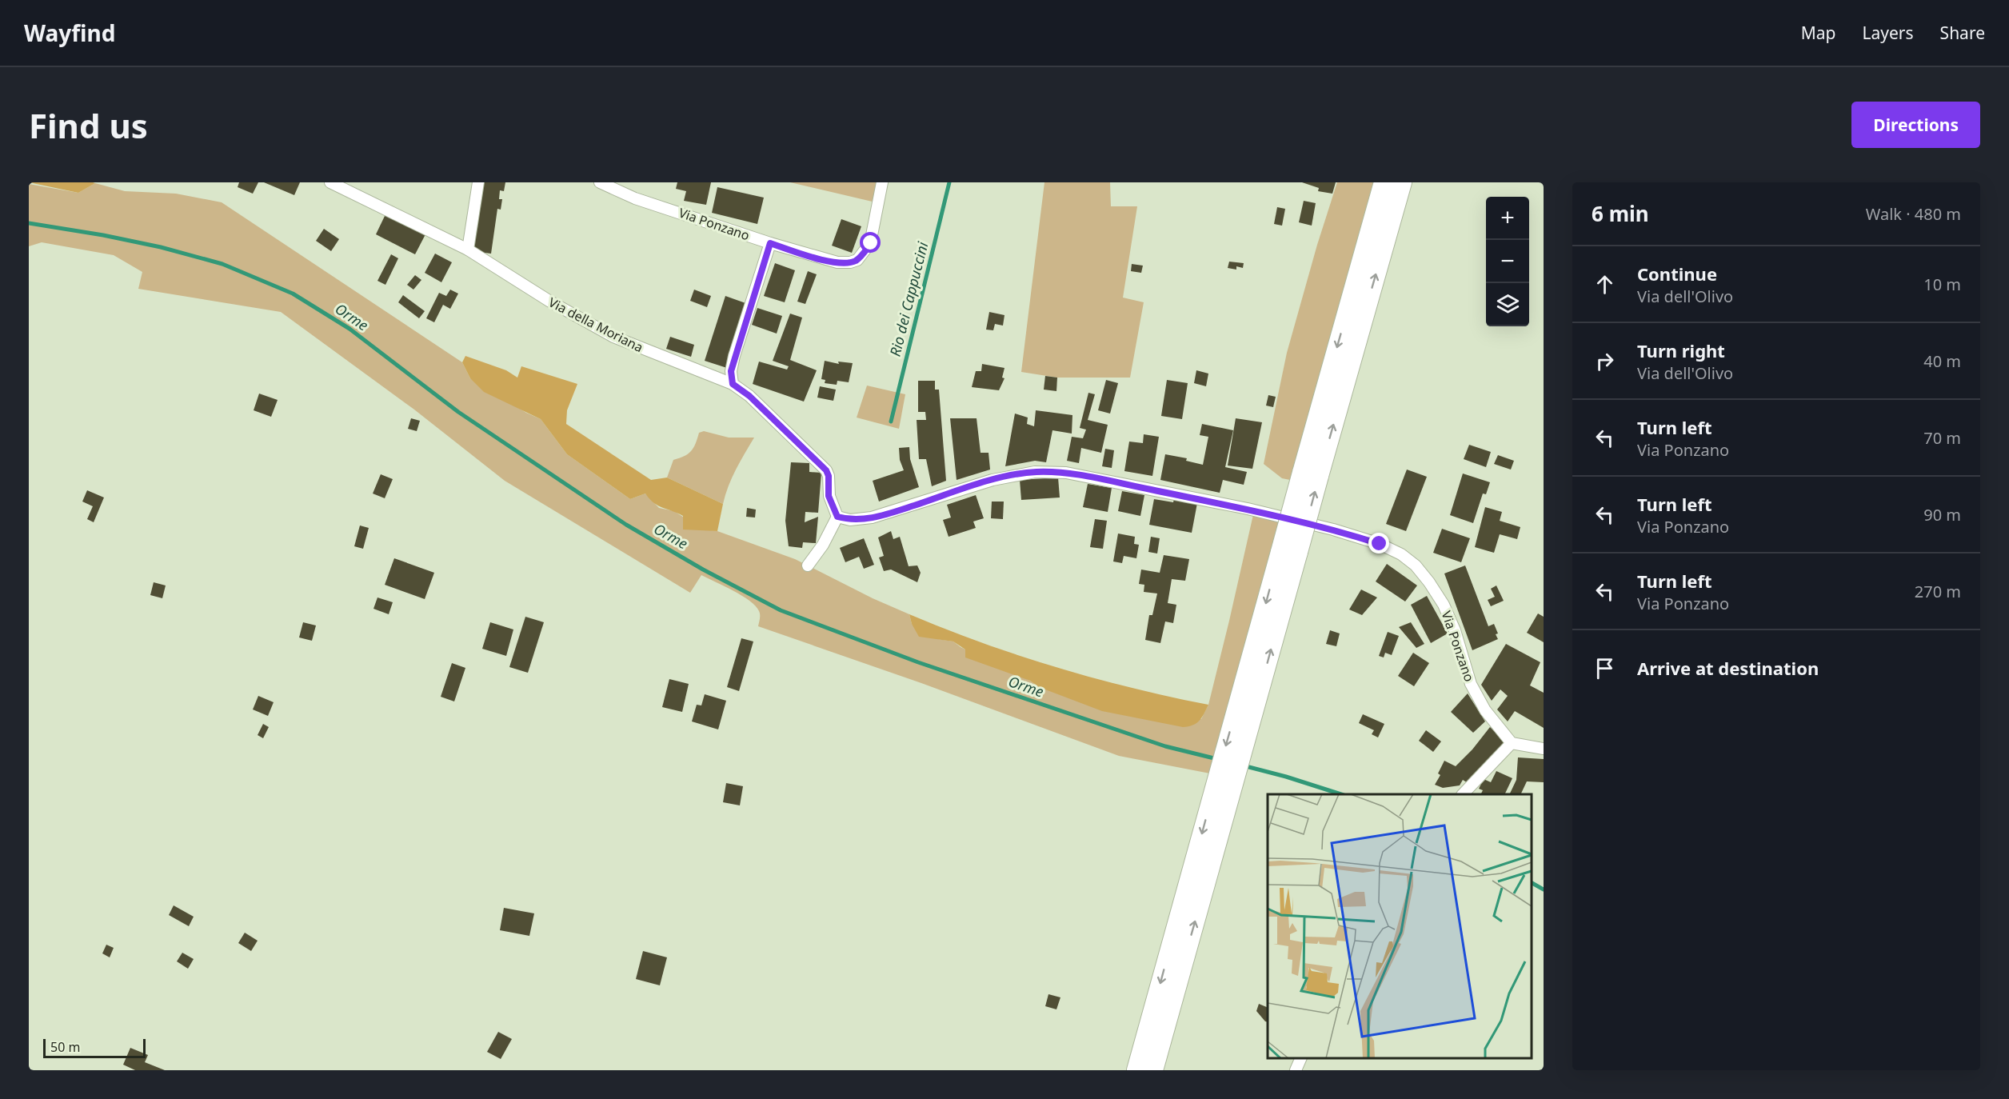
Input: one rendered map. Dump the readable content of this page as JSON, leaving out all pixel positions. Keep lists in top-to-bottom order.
{
  "streets": {
    "street": ["Via Ponzano", "Via della Moriana"]
  },
  "water": ["Rio dei Cappuccini", "Orme"],
  "scale_bar": "50 m",
  "page": {
    "header": "Wayfind",
    "nav": ["Map", "Layers", "Share"],
    "buttons": "Directions",
    "title": "Find us",
    "heading": ["6 min", "Walk · 480 m"],
    "map_buttons": ["+", "−"],
    "list": [
      ["Continue", "Via dell'Olivo", "10 m"],
      ["Turn right", "Via dell'Olivo", "40 m"],
      ["Turn left", "Via Ponzano", "70 m"],
      ["Turn left", "Via Ponzano", "90 m"],
      ["Turn left", "Via Ponzano", "270 m"],
      "Arrive at destination"
    ],
    "scale": "50 m"
  }
}
